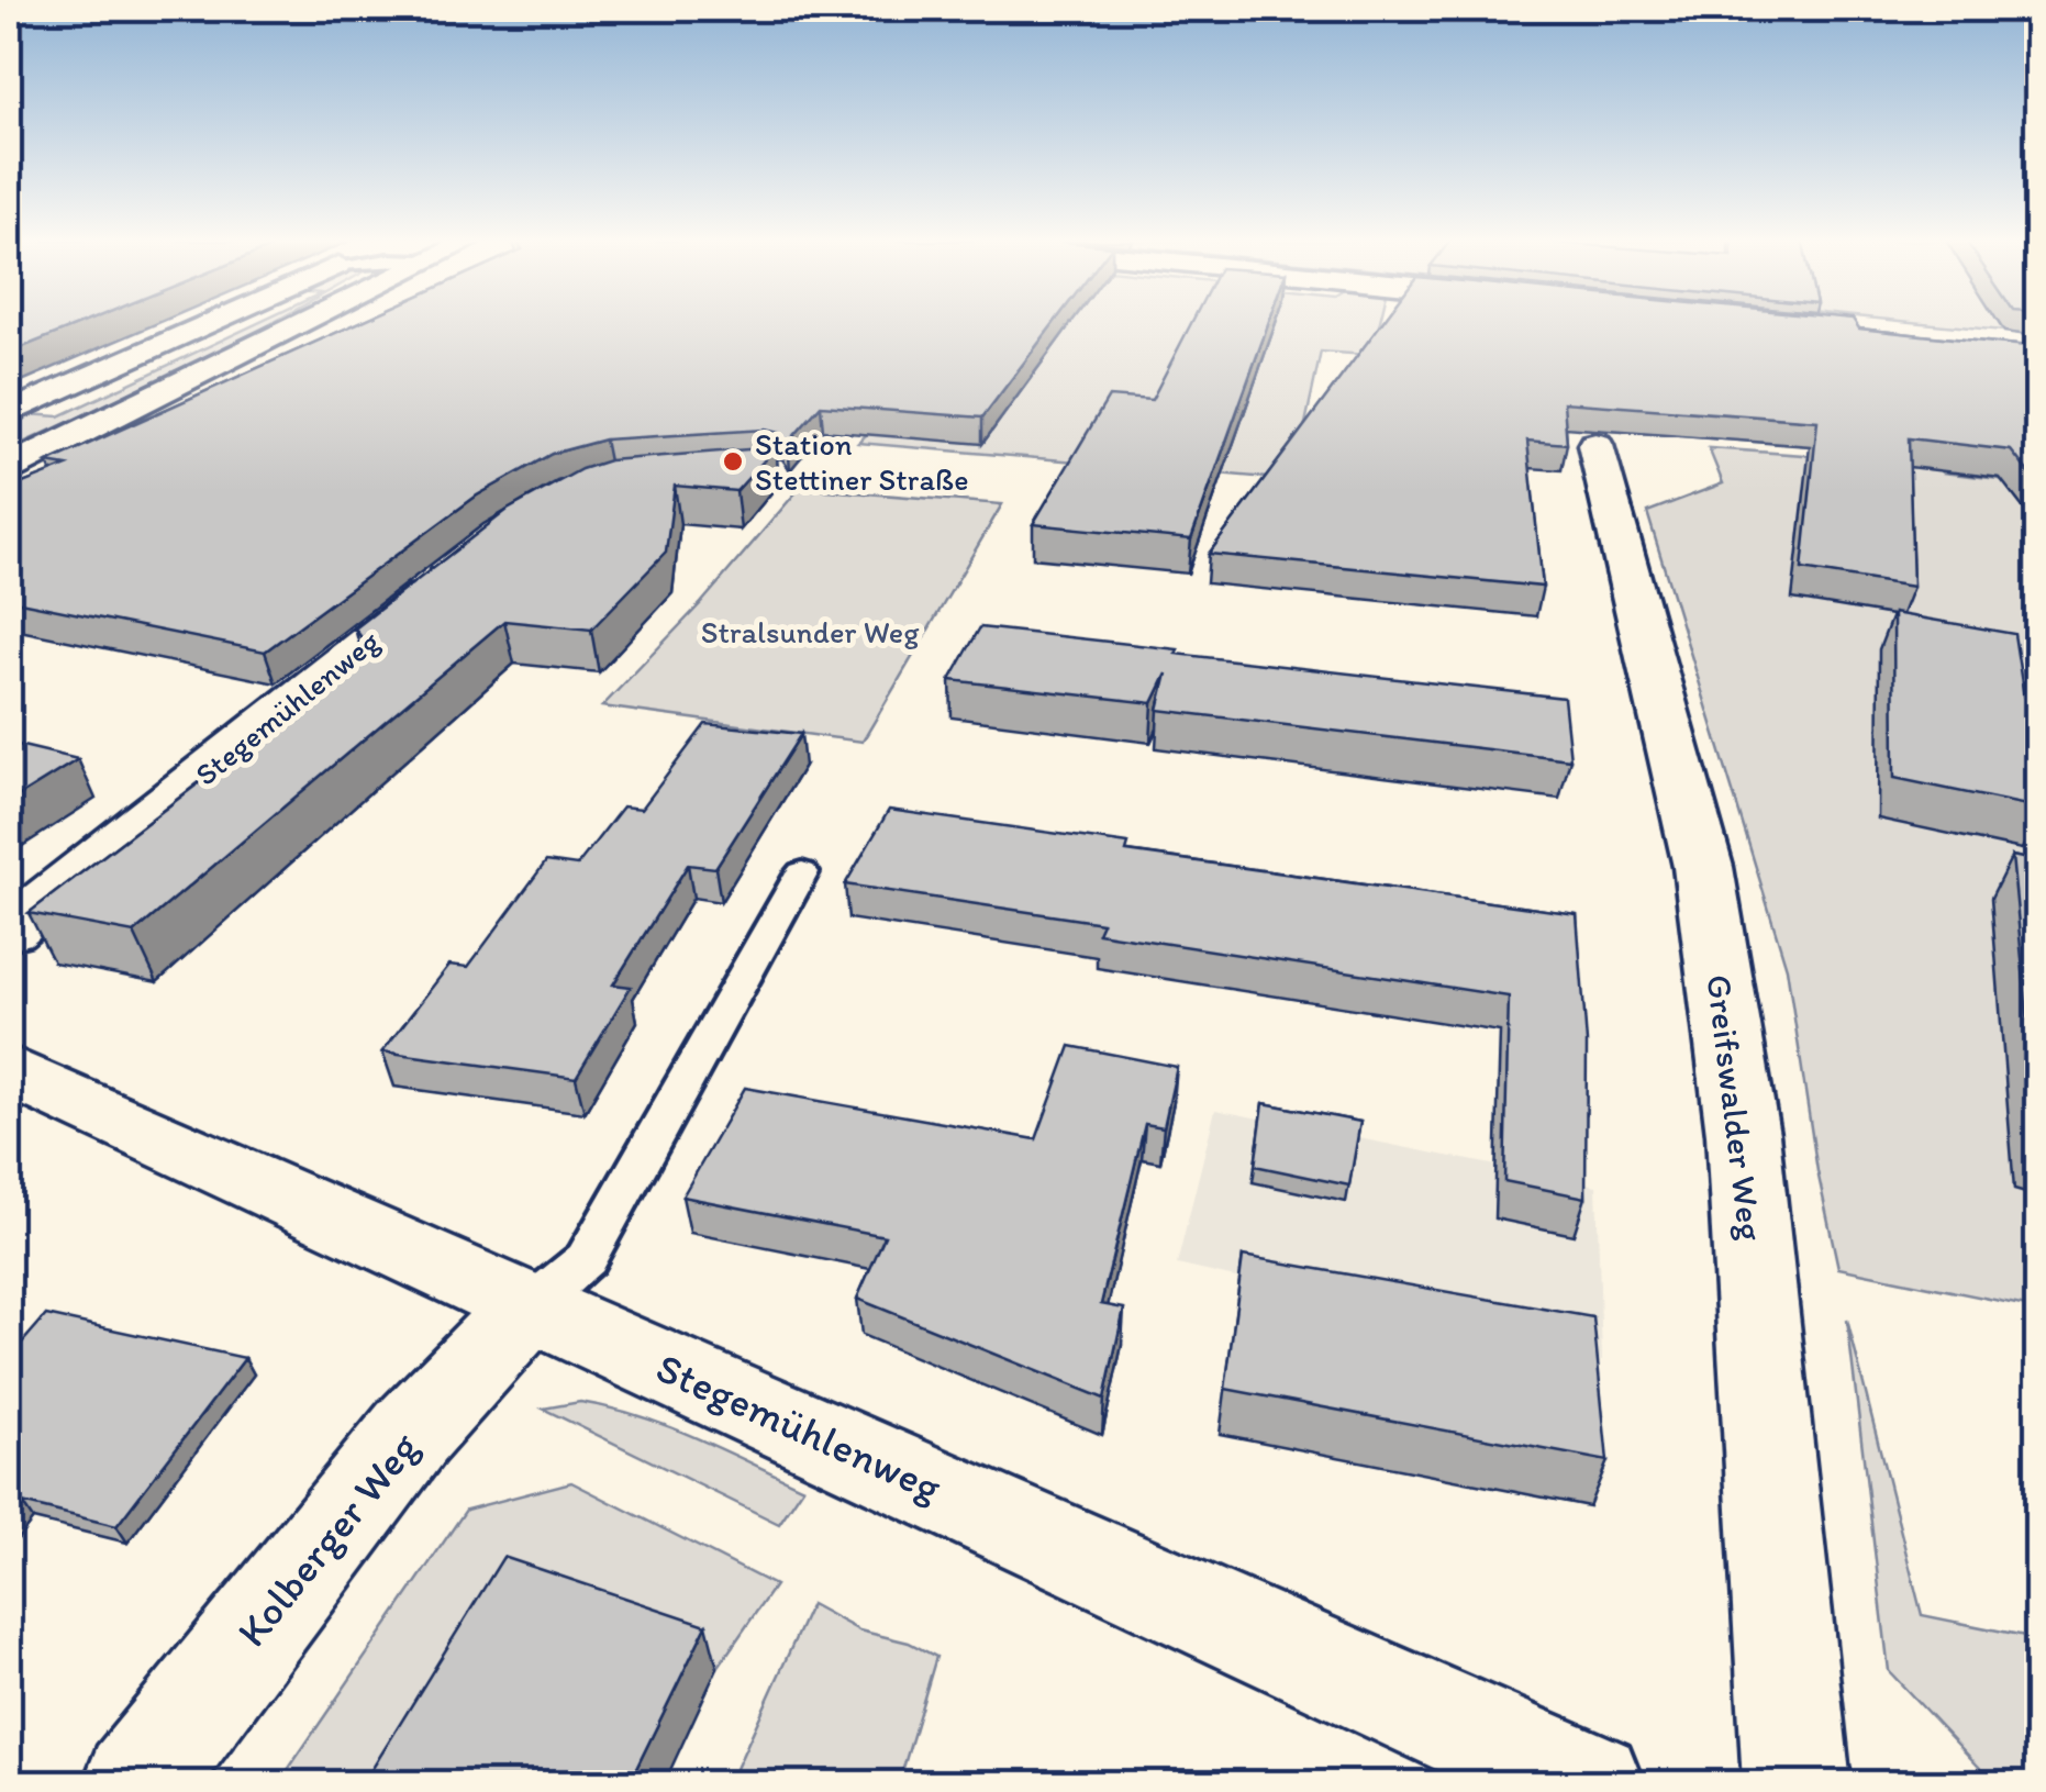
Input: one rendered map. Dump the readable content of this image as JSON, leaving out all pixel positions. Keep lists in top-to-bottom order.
{
  "streets": {
    "street": ["Stegemühlenweg", "Greifswalder Weg", "Kolberger Weg"]
  },
  "crossings": [
    ["Stegemühlenweg", "Kolberger Weg"]
  ],
  "parks": ["Stralsunder Weg"],
  "places": ["Station Stettiner Straße"]
}
